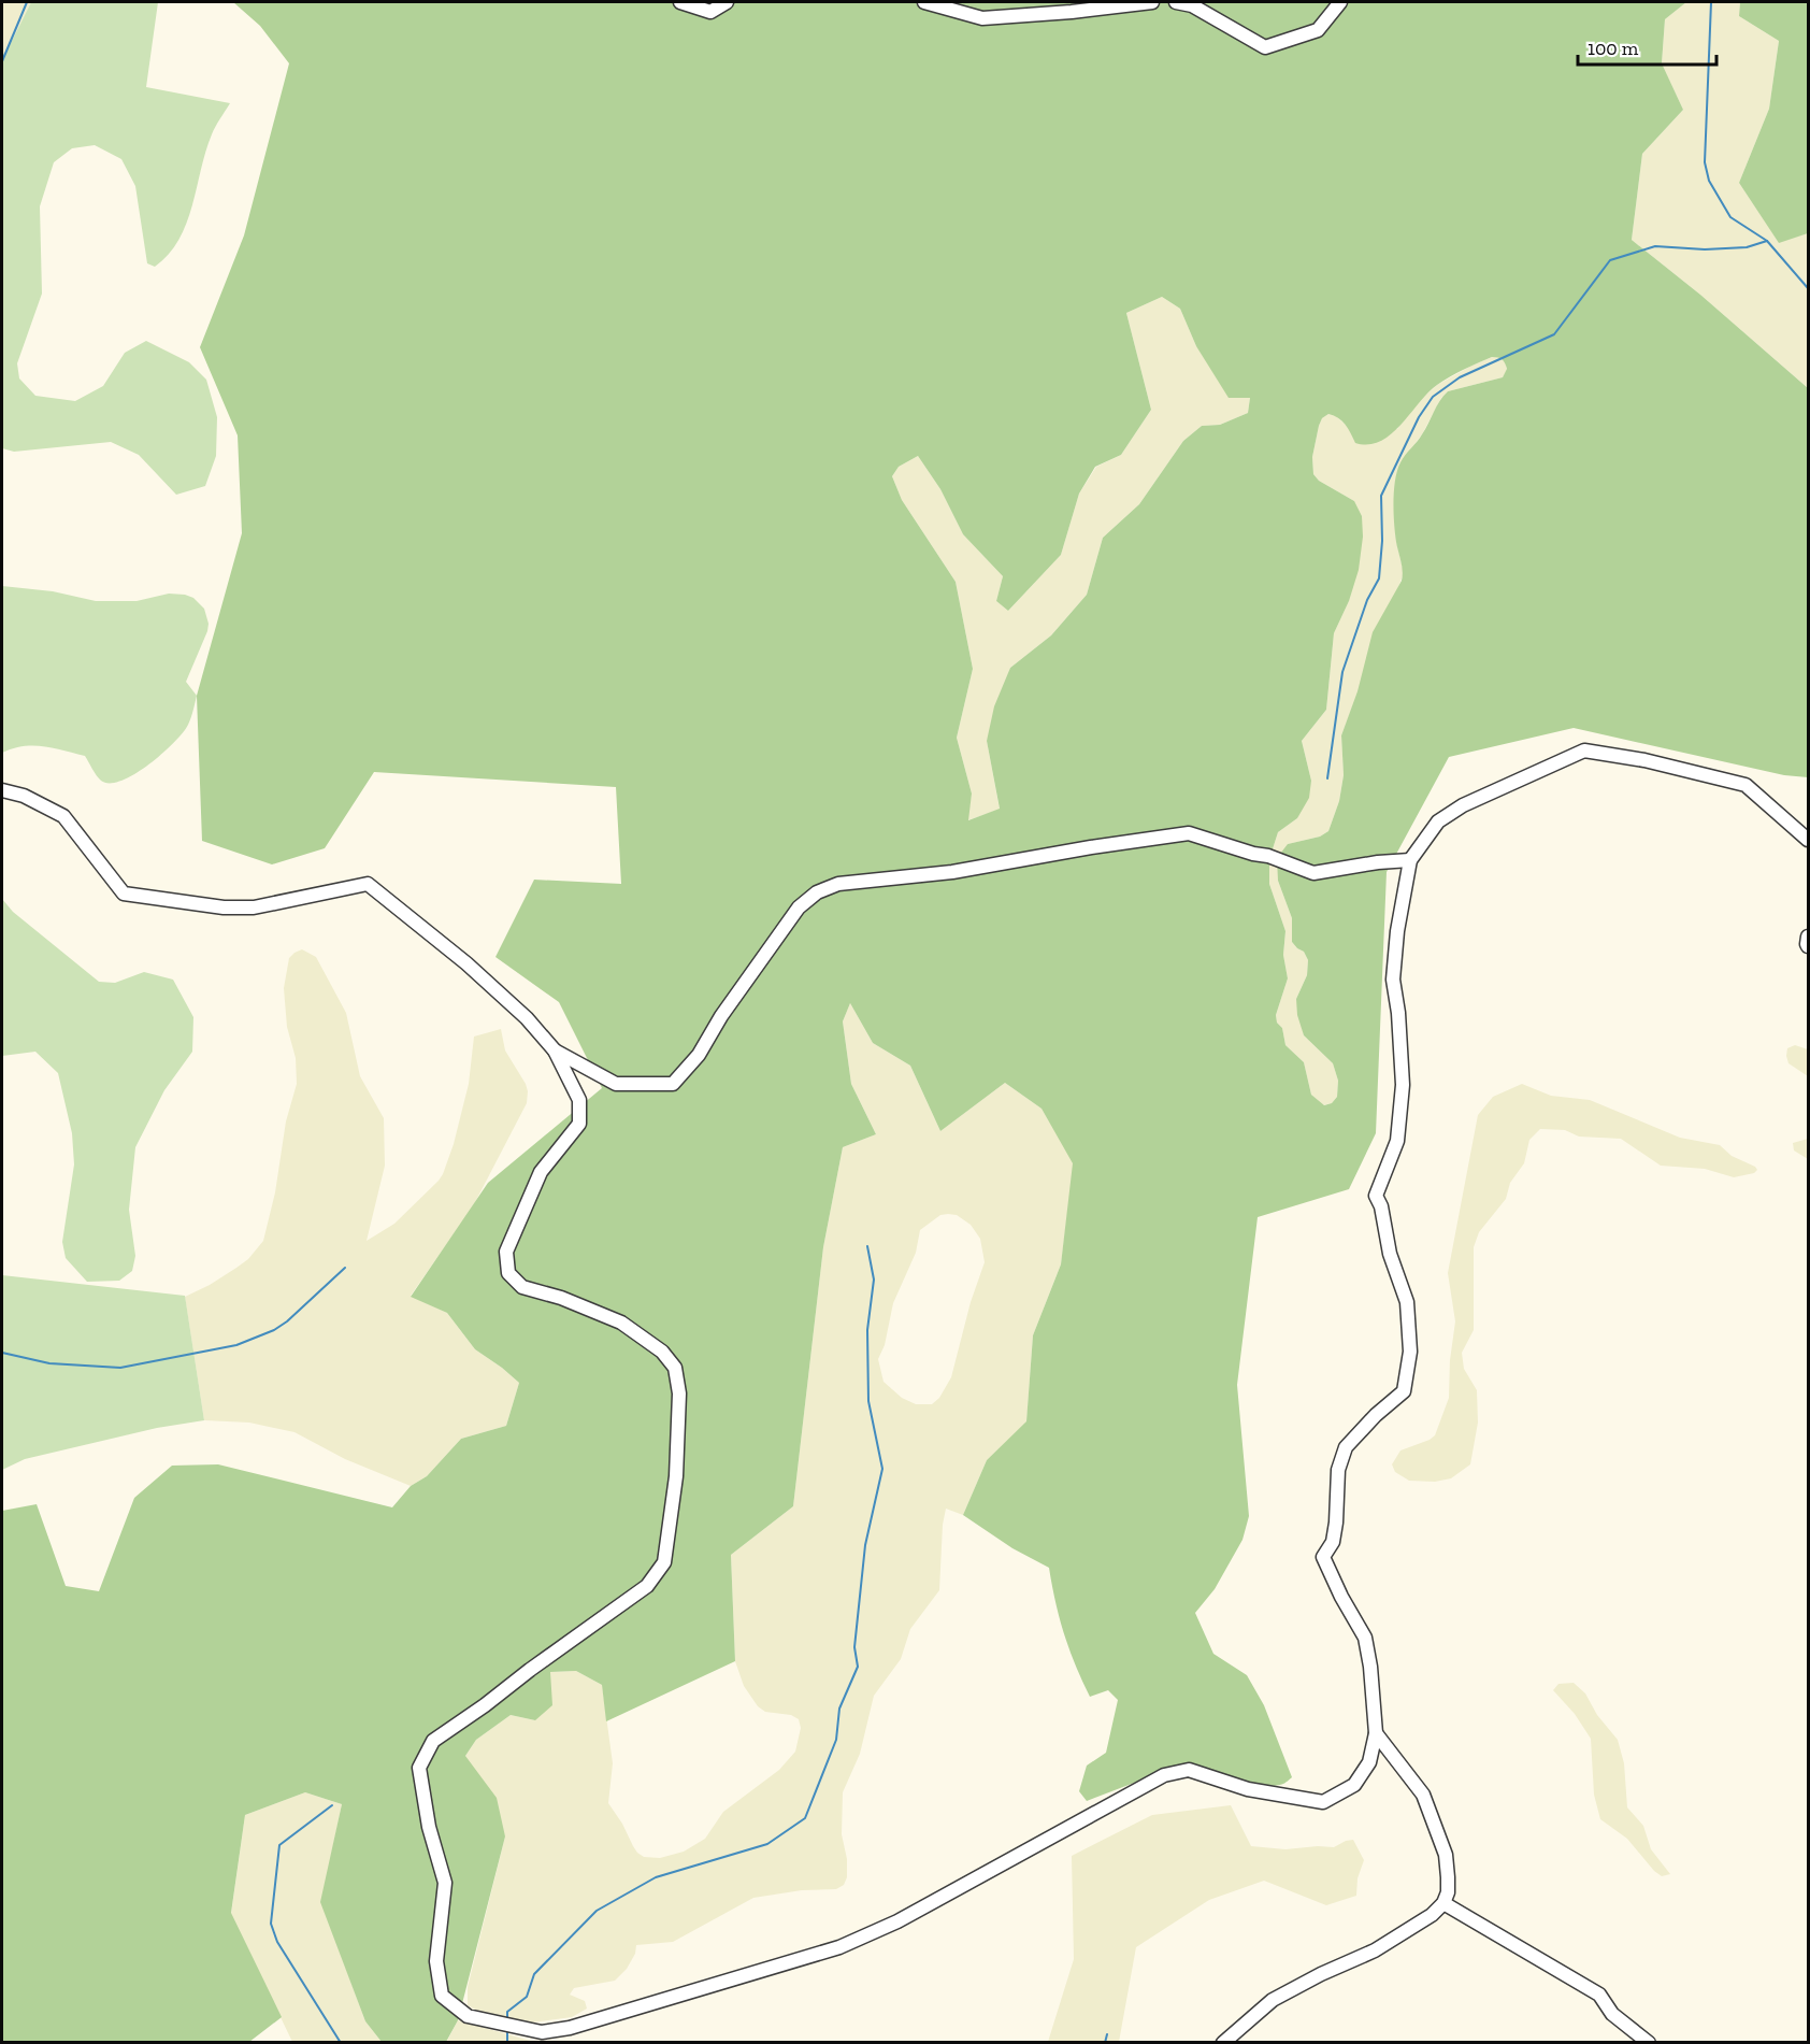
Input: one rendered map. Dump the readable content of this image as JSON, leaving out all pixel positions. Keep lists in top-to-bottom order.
{
  "scale_bar": "100 m"
}
